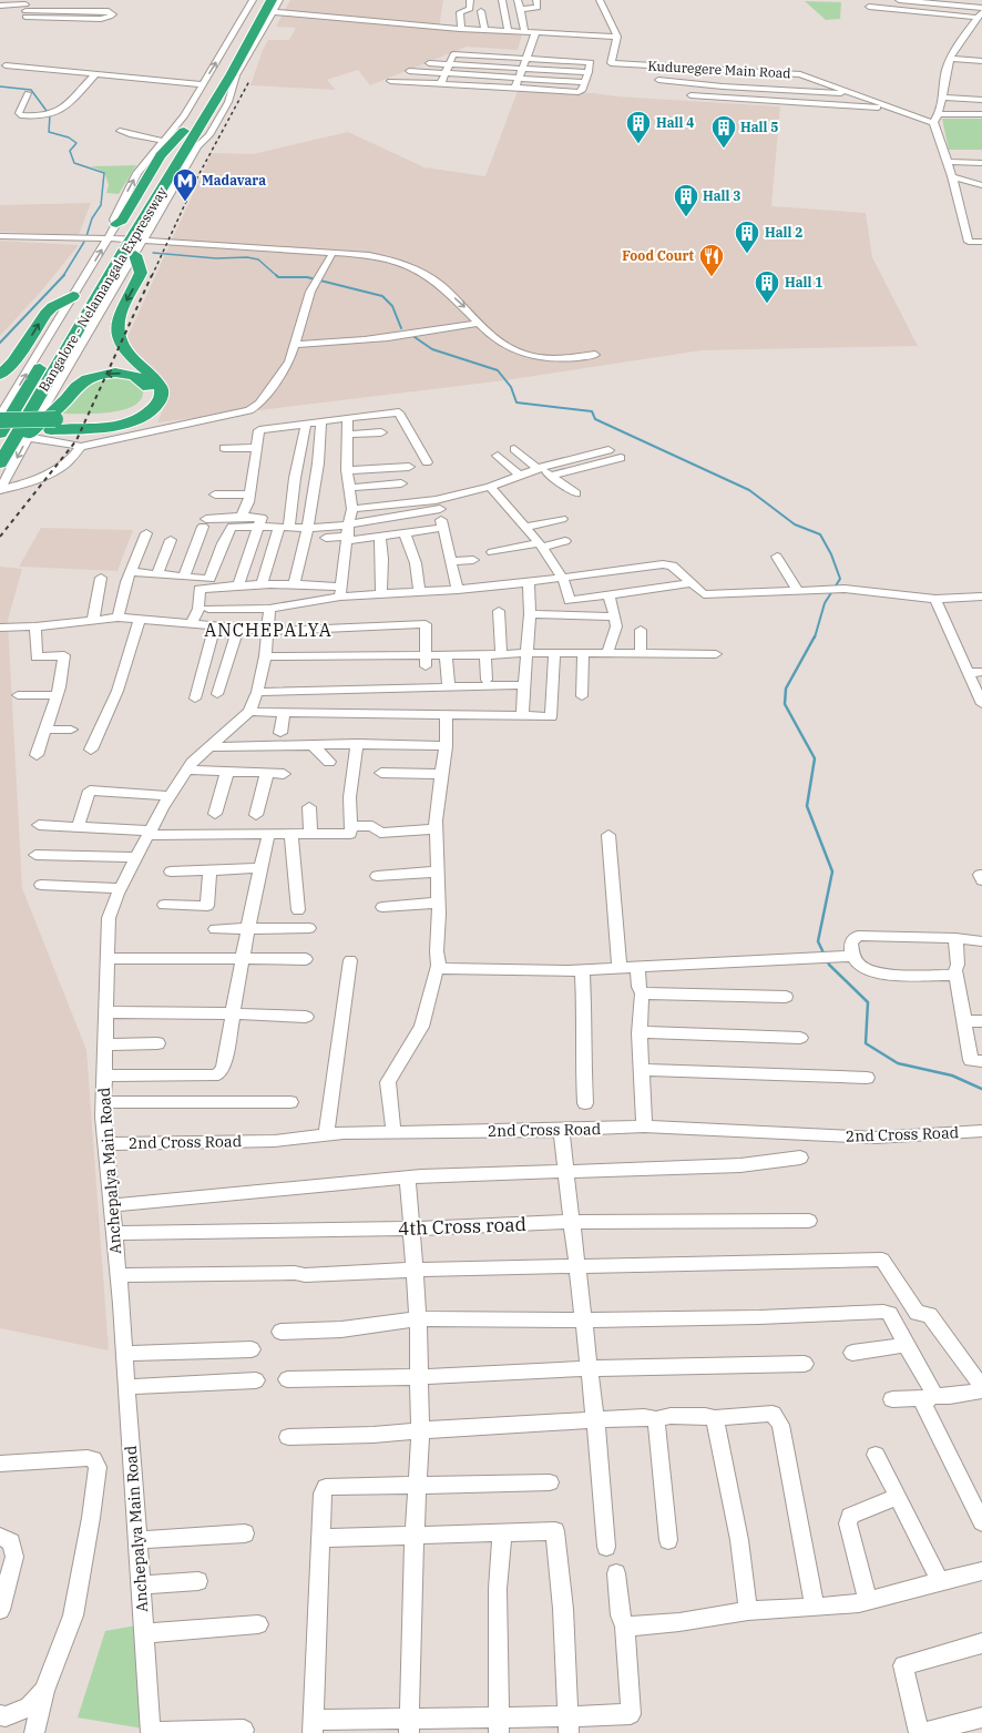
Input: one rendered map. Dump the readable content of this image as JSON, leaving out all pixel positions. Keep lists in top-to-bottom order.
{
  "streets": {
    "highway": ["Bangalore - Nelamangala Expressway"],
    "street": [
      "Kuduregere Main Road",
      "2nd Cross Road",
      "Anchepalya Main Road",
      "4th Cross road"
    ]
  },
  "crossings": [
    ["2nd Cross Road", "Anchepalya Main Road"],
    ["Anchepalya Main Road", "4th Cross road"]
  ],
  "districts": ["ANCHEPALYA"],
  "places": {
    "building": [
      "Hall 4",
      "Hall 5",
      "Hall 3",
      "Hall 2",
      "Hall 1"
    ],
    "metro station": ["Madavara"],
    "restaurant": ["Food Court"]
  }
}
